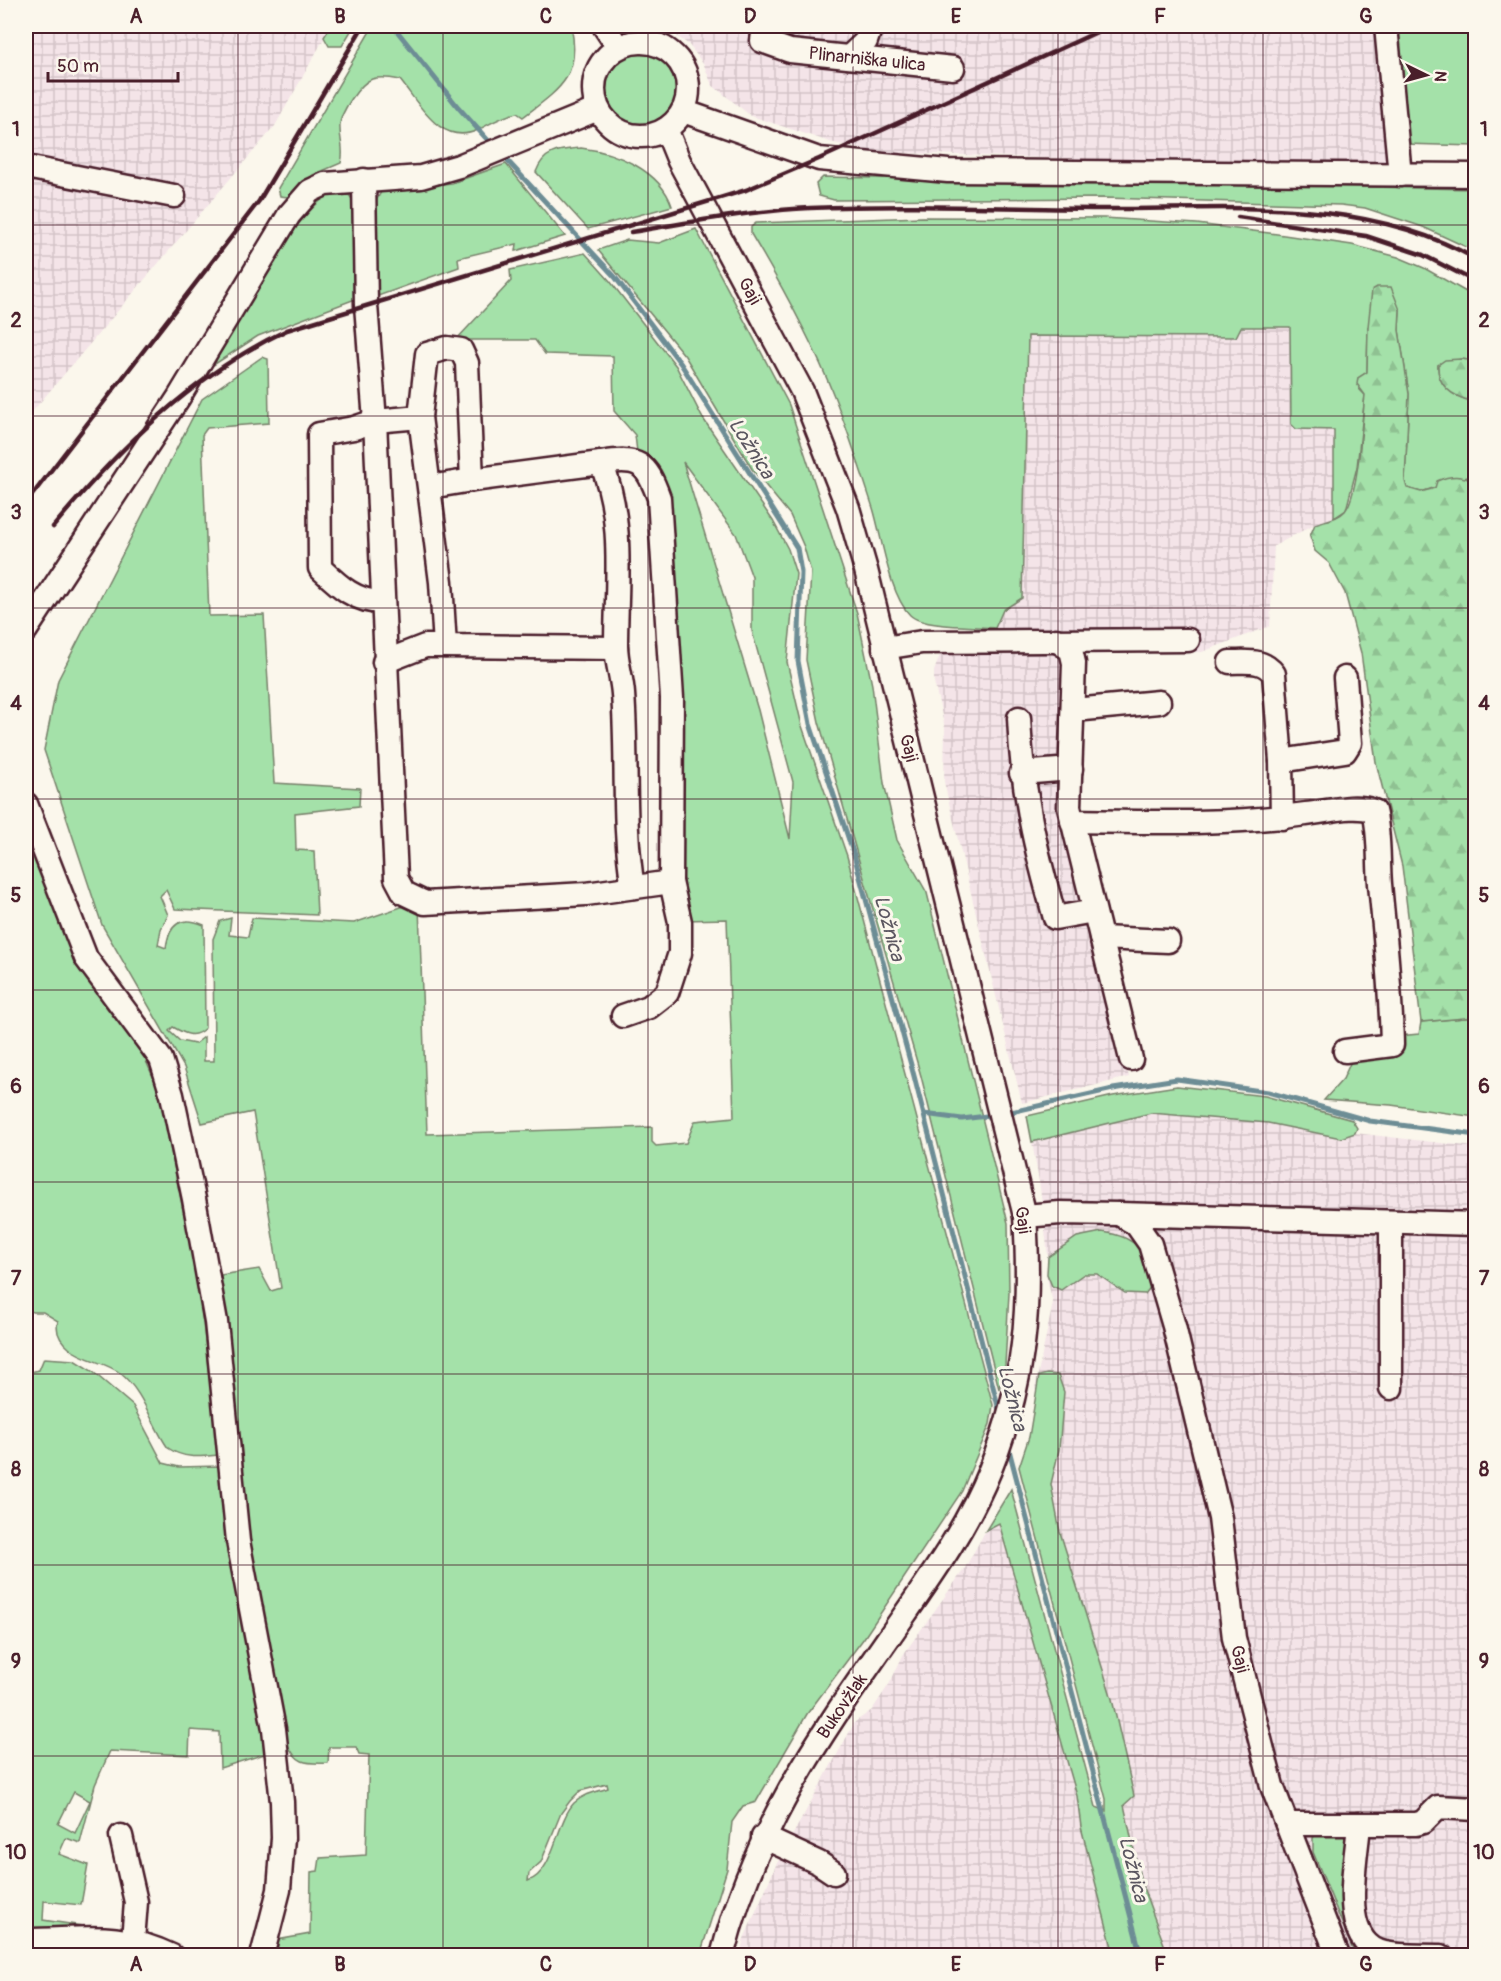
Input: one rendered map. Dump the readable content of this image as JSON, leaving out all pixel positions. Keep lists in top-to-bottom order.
{
  "streets": {
    "street": ["Plinarniška ulica", "Gaji", "Bukovžlak"]
  },
  "crossings": [
    ["Gaji", "Bukovžlak"]
  ],
  "water": ["Ložnica"],
  "scale_bar": "50 m",
  "north": "right",
  "grid": {
    "columns": [
      "A",
      "B",
      "C",
      "D",
      "E",
      "F",
      "G"
    ],
    "rows": [
      "1",
      "2",
      "3",
      "4",
      "5",
      "6",
      "7",
      "8",
      "9",
      "10"
    ]
  }
}
